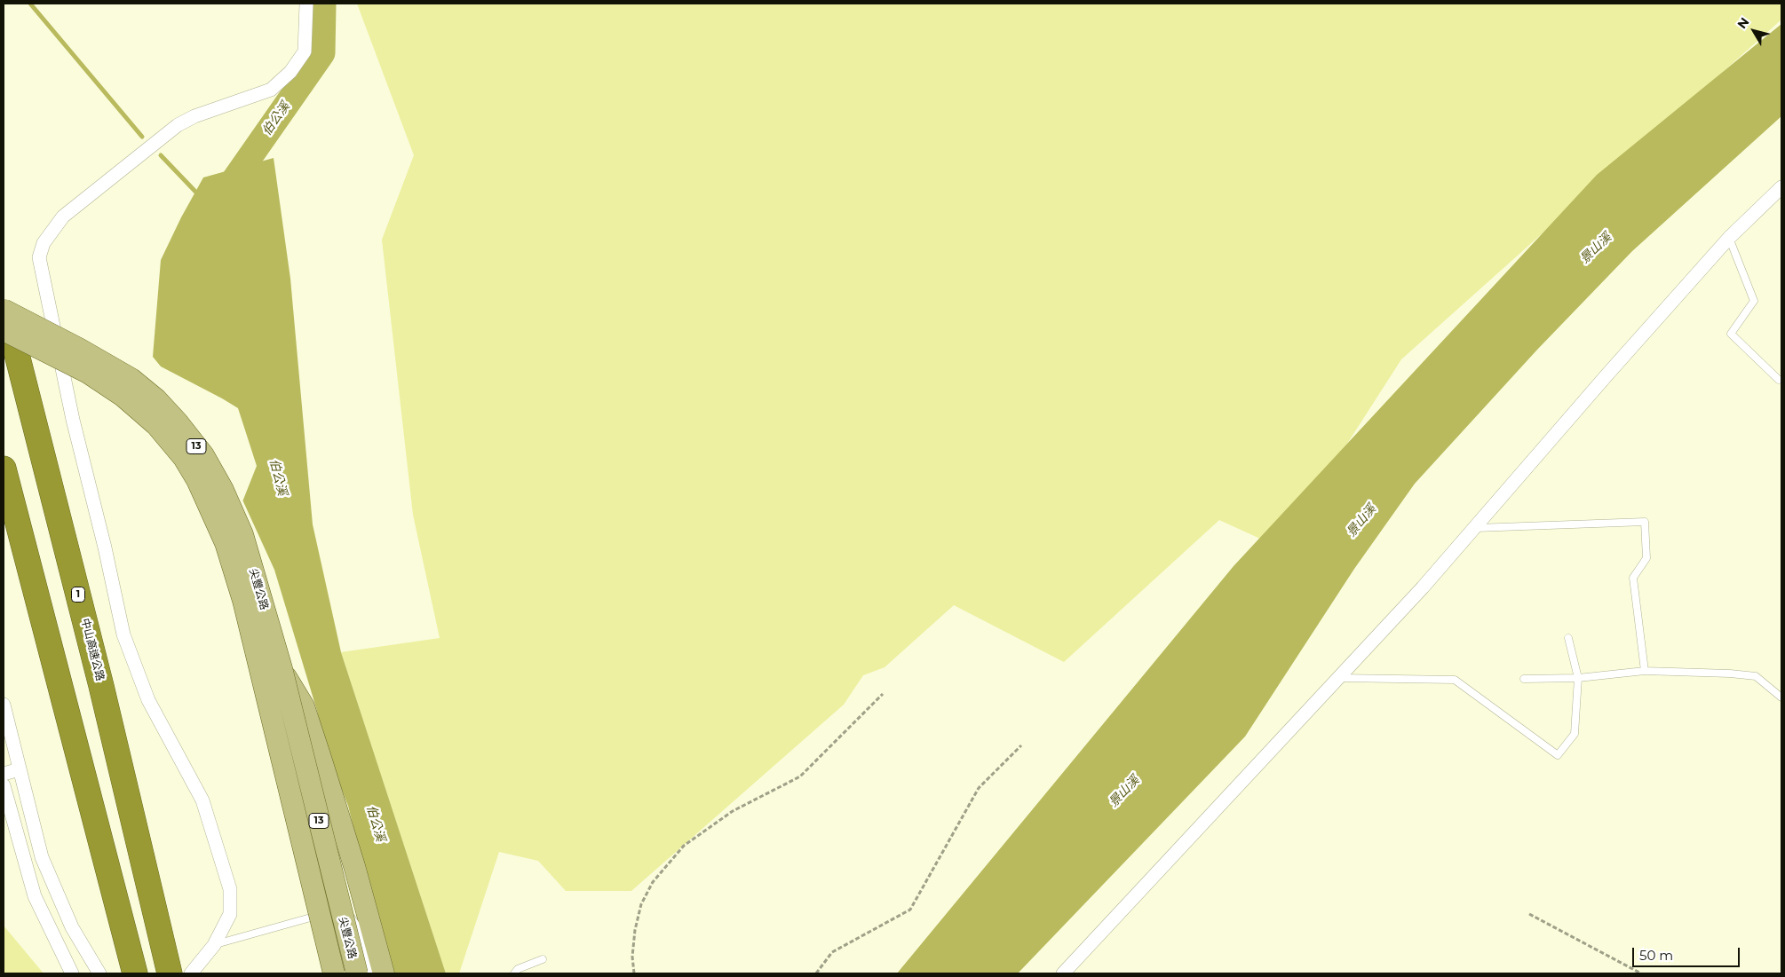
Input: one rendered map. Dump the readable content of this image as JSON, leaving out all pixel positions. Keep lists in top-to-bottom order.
{
  "streets": {
    "highway": ["1", "中山高速公路"],
    "main road": ["13", "尖豐公路"]
  },
  "water": ["伯公溪", "景山溪"],
  "scale_bar": "50 m",
  "north": "top left"
}
